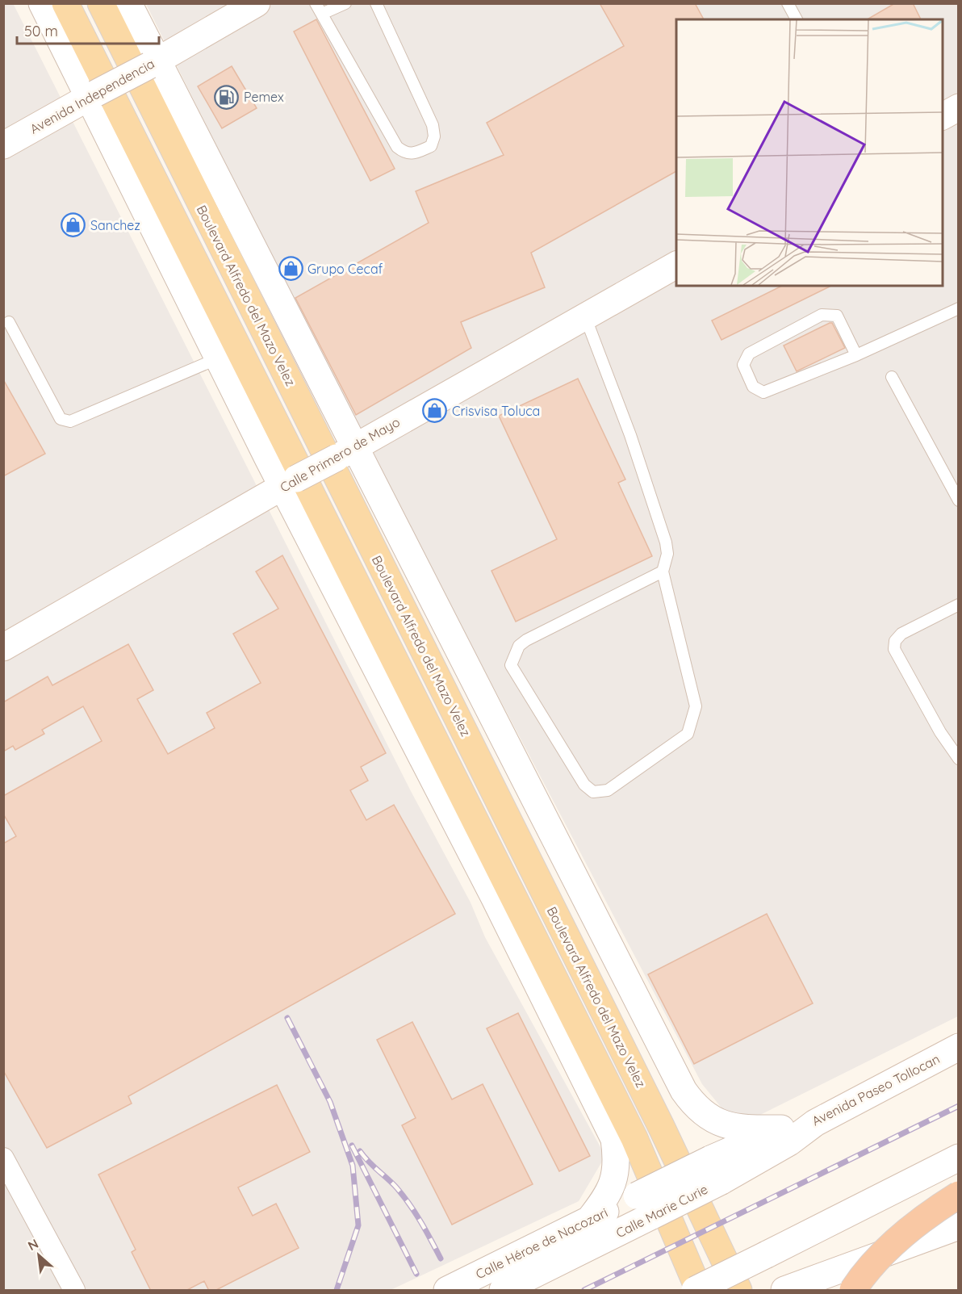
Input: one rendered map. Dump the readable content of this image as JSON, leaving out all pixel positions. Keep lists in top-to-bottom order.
{
  "streets": {
    "main road": ["Boulevard Alfredo del Mazo Velez"],
    "street": [
      "Avenida Independencia",
      "Calle Primero de Mayo",
      "Avenida Paseo Tollocan",
      "Calle Marie Curie",
      "Calle Héroe de Nacozari"
    ]
  },
  "crossings": [
    ["Avenida Independencia", "Boulevard Alfredo del Mazo Velez"],
    ["Boulevard Alfredo del Mazo Velez", "Calle Primero de Mayo"],
    ["Boulevard Alfredo del Mazo Velez", "Avenida Paseo Tollocan"],
    ["Avenida Paseo Tollocan", "Calle Marie Curie"],
    ["Calle Marie Curie", "Calle Héroe de Nacozari"]
  ],
  "places": {
    "fuel station": ["Pemex"],
    "shop": ["Sanchez", "Grupo Cecaf", "Crisvisa Toluca"]
  },
  "scale_bar": "50 m",
  "north": "top left"
}
